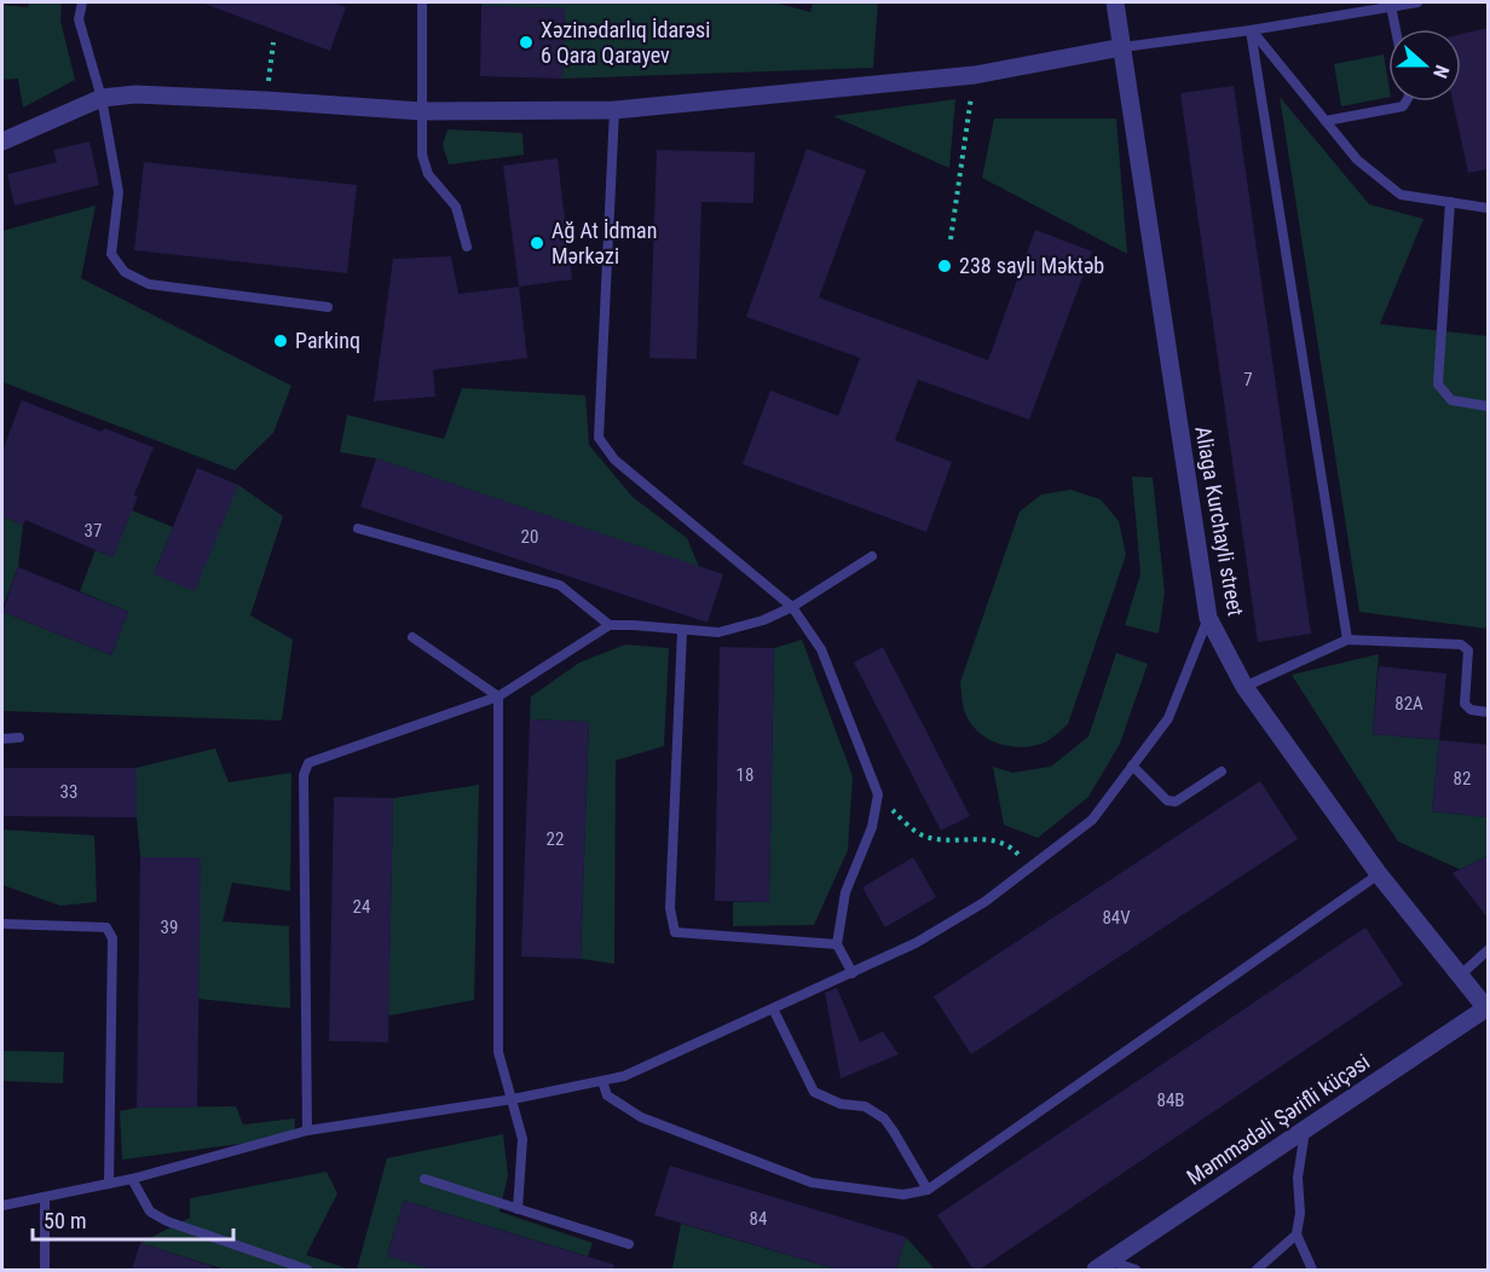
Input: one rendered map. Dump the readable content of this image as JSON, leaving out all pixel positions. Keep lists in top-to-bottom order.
{
  "streets": {
    "street": ["Aliaga Kurchayli street", "Məmmədəli Şərifli küçəsi"]
  },
  "crossings": [
    ["Aliaga Kurchayli street", "Məmmədəli Şərifli küçəsi"]
  ],
  "places": [
    "Xəzinədarlıq İdarəsi 6 Qara Qarayev",
    "Ağ At İdman Mərkəzi",
    "238 saylı Məktəb",
    "Parkinq"
  ],
  "house_numbers": [
    "7",
    "37",
    "20",
    "82A",
    "18",
    "82",
    "33",
    "22",
    "24",
    "84V",
    "39",
    "84B",
    "84"
  ],
  "scale_bar": "50 m",
  "north": "right"
}
